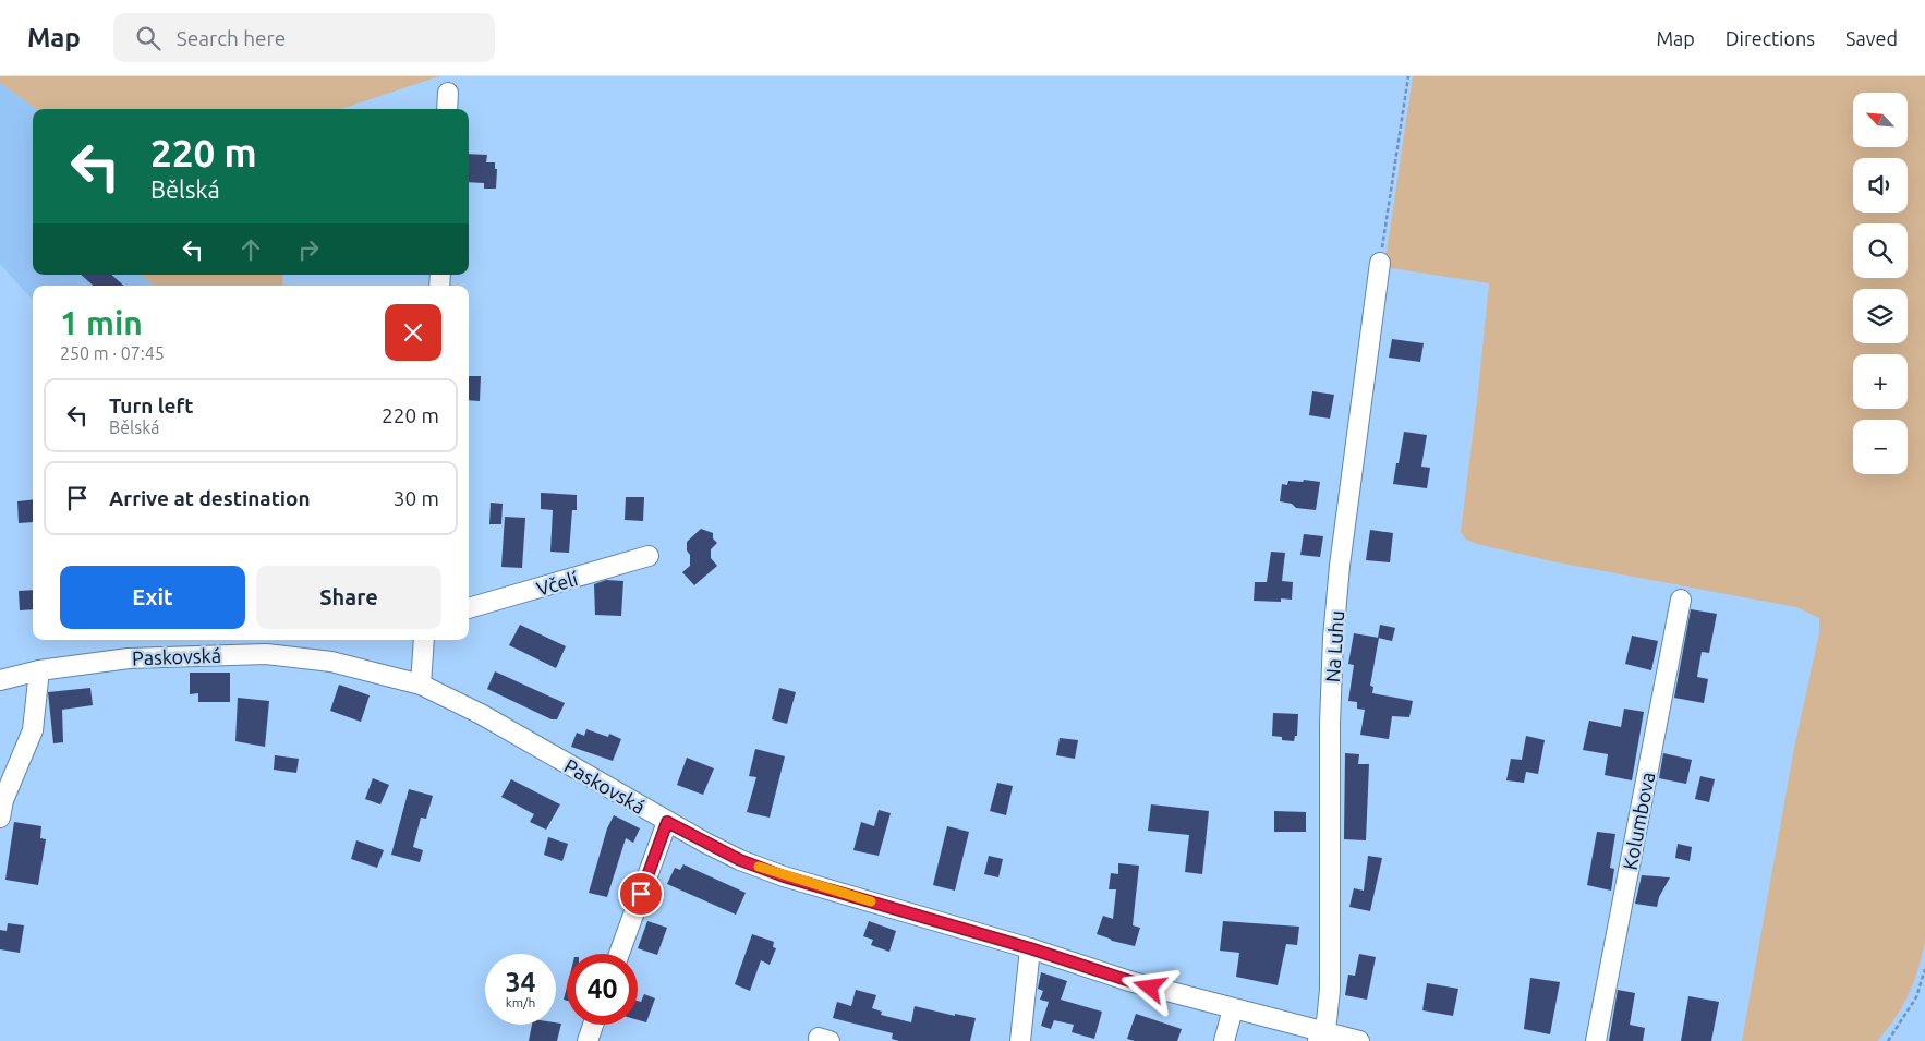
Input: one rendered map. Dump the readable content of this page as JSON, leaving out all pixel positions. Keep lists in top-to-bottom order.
{
  "streets": {
    "street": [
      "Včelí",
      "Na Luhu",
      "Paskovská",
      "Kolumbova"
    ]
  },
  "crossings": [
    ["Na Luhu", "Paskovská"]
  ],
  "north": "top left",
  "page": {
    "header": "Map",
    "search": "Search here",
    "nav": ["Map", "Directions", "Saved"],
    "map_buttons": ["+", "−"],
    "turn": ["220 m", "Bělská"],
    "heading": ["1 min", "250 m · 07:45"],
    "list": [
      {
        "name": "Turn left",
        "note": "Bělská",
        "value": "220 m"
      },
      {
        "name": "Arrive at destination",
        "value": "30 m"
      }
    ],
    "buttons": ["Exit", "Share"],
    "speed": "34 km/h",
    "limit": "40"
  }
}
